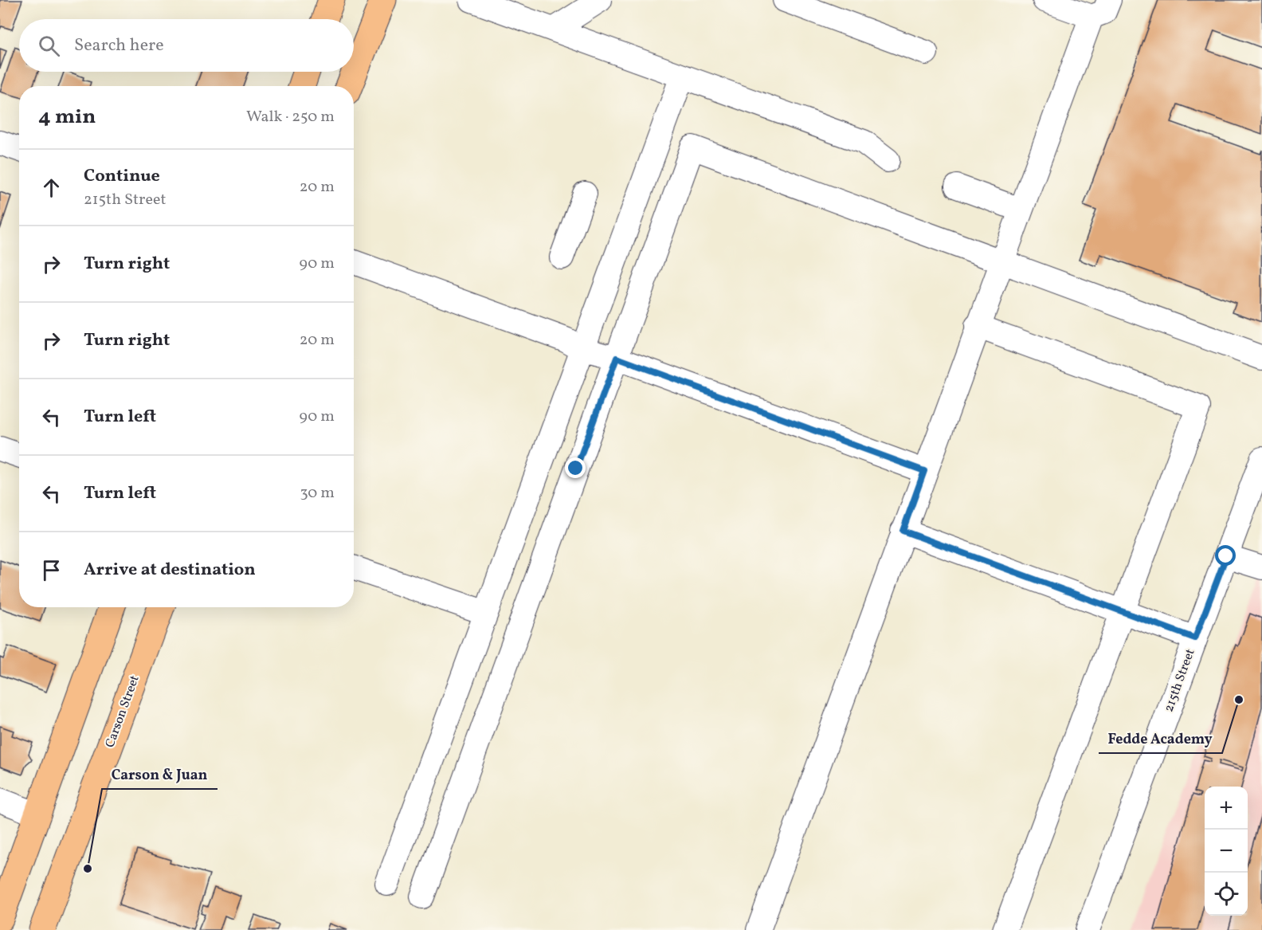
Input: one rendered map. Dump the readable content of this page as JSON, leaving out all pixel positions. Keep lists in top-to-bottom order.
{
  "streets": {
    "main road": ["Carson Street"],
    "street": ["215th Street"]
  },
  "places": ["Fedde Academy", "Carson & Juan"],
  "page": {
    "search": "Search here",
    "heading": ["4 min", "Walk · 250 m"],
    "list": [
      ["Continue", "215th Street", "20 m"],
      ["Turn right", "90 m"],
      ["Turn right", "20 m"],
      ["Turn left", "90 m"],
      ["Turn left", "30 m"],
      "Arrive at destination"
    ],
    "map_buttons": ["+", "−"]
  }
}
